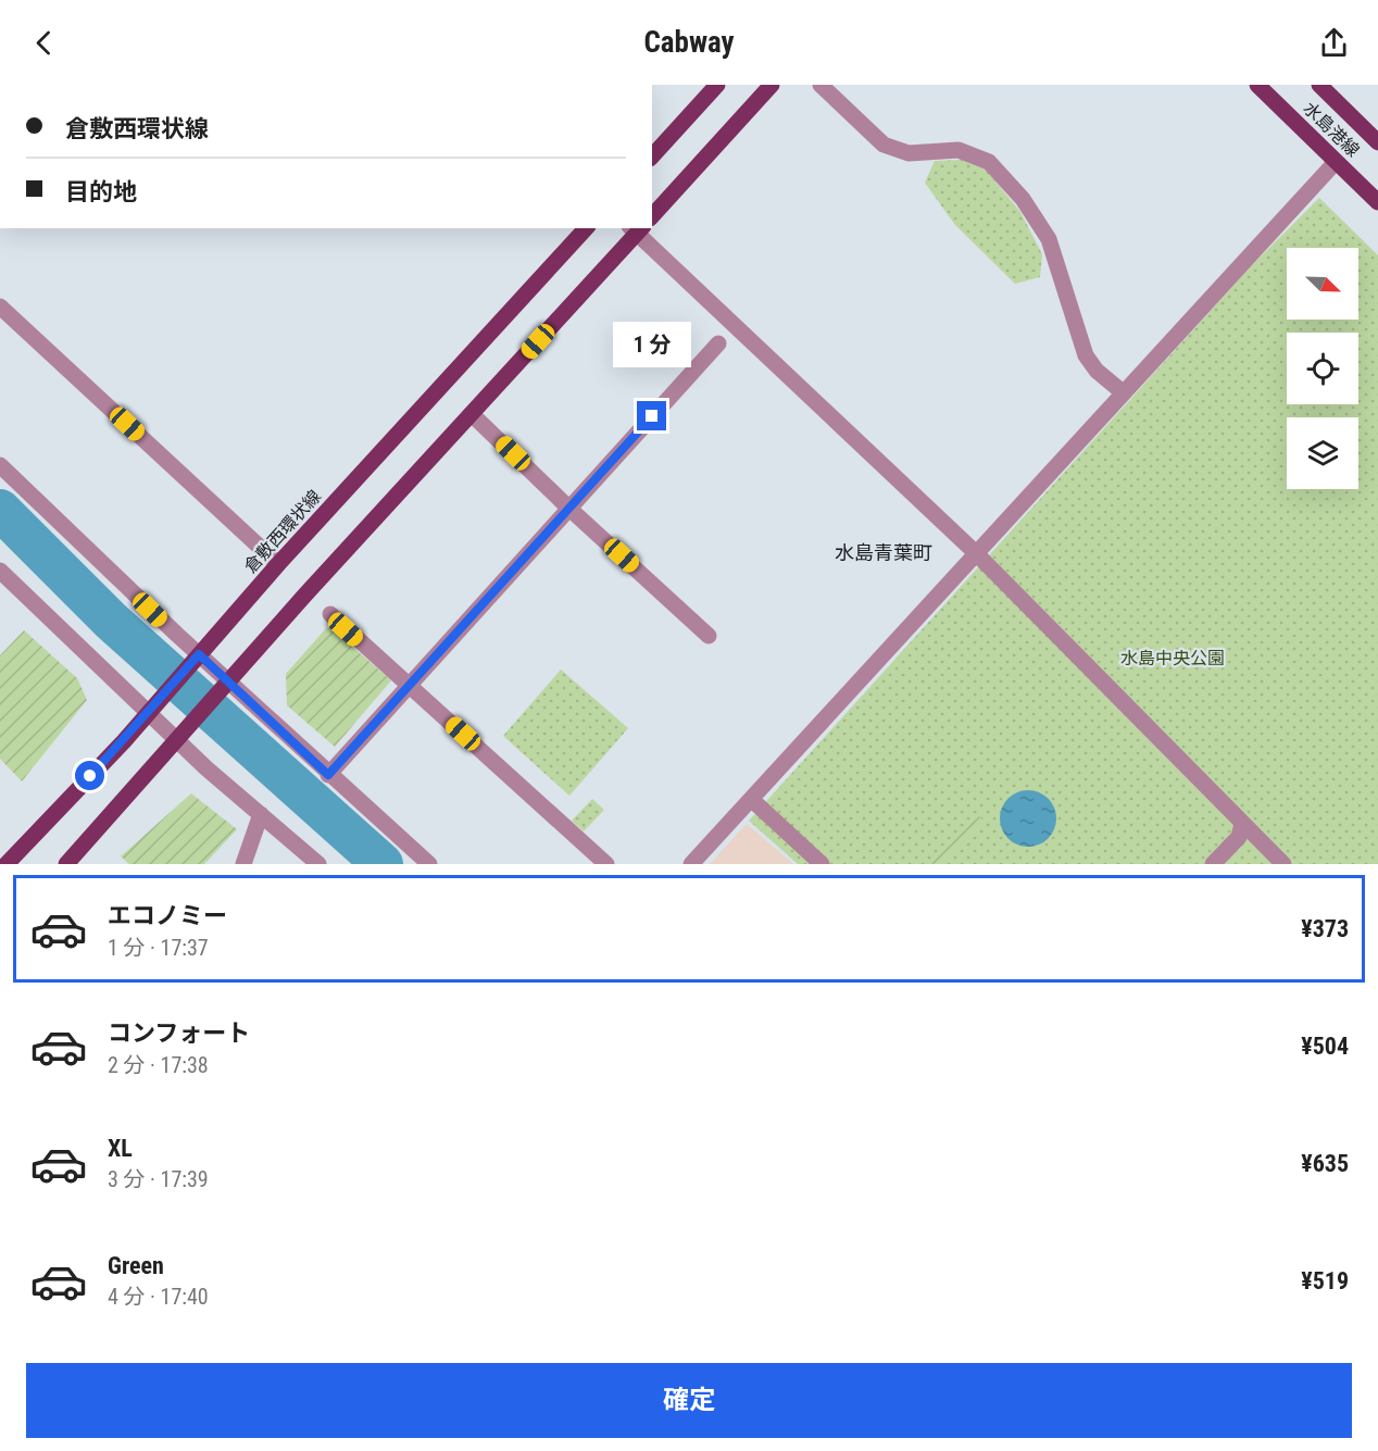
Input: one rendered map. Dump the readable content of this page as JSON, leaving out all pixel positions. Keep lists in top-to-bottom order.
{
  "streets": {
    "main road": ["水島港線", "倉敷西環状線"]
  },
  "districts": ["水島青葉町"],
  "parks": ["水島中央公園"],
  "north": "bottom right",
  "page": {
    "header": "Cabway",
    "banner": ["倉敷西環状線", "目的地"],
    "bubble": "1 分",
    "list": [
      {
        "name": "エコノミー",
        "note": "1 分 · 17:37",
        "value": "¥373"
      },
      {
        "name": "コンフォート",
        "note": "2 分 · 17:38",
        "value": "¥504"
      },
      {
        "name": "XL",
        "note": "3 分 · 17:39",
        "value": "¥635"
      },
      {
        "name": "Green",
        "note": "4 分 · 17:40",
        "value": "¥519"
      }
    ],
    "buttons": "確定"
  }
}
